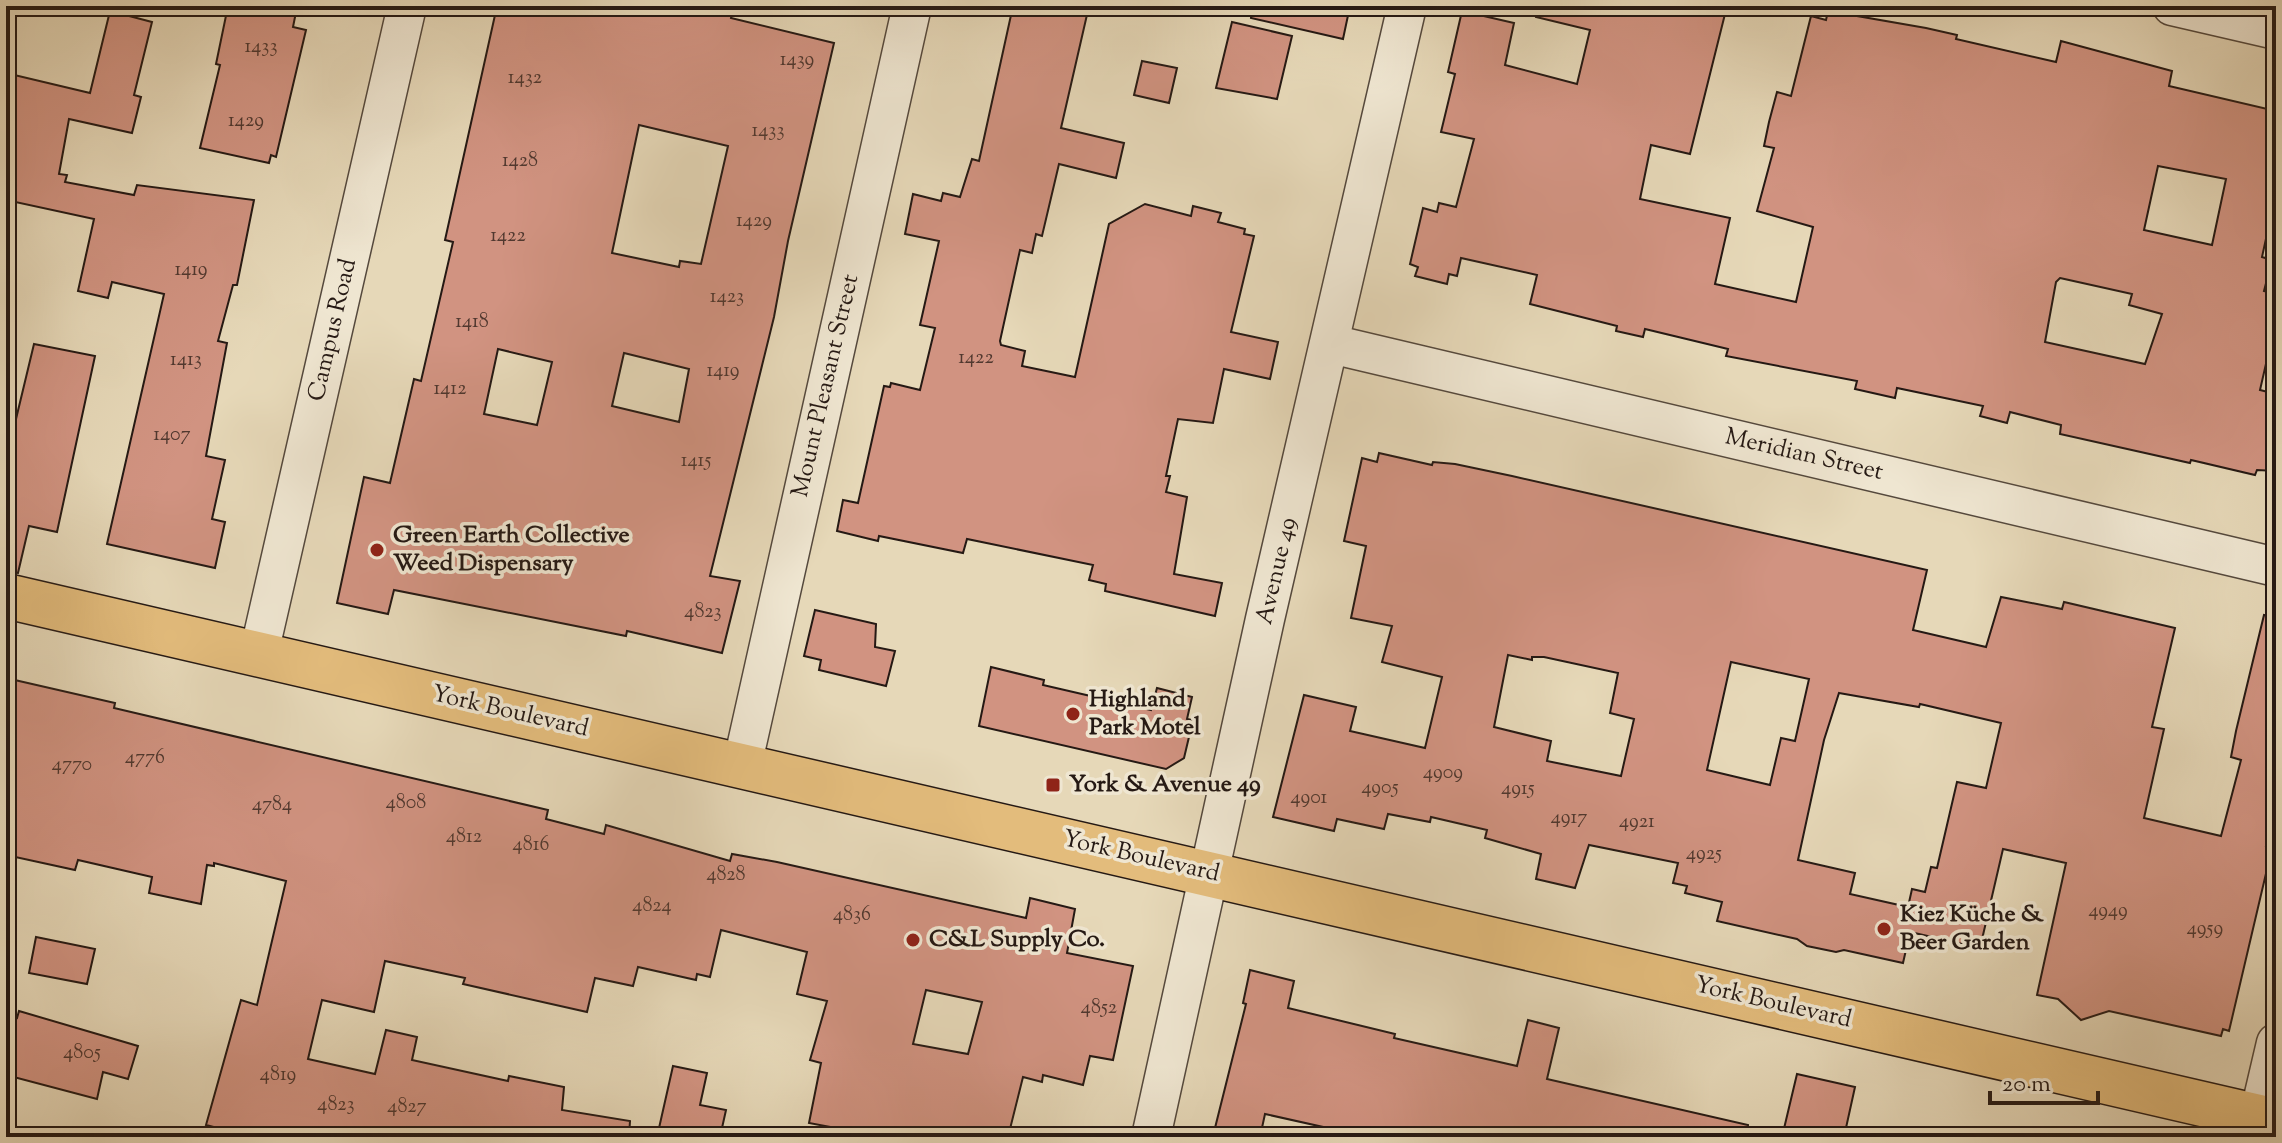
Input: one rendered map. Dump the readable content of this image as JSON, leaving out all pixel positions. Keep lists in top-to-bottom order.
{
  "streets": {
    "main road": ["York Boulevard"],
    "street": [
      "Campus Road",
      "Mount Pleasant Street",
      "Meridian Street",
      "Avenue 49"
    ]
  },
  "crossings": [
    ["Campus Road", "York Boulevard"],
    ["Mount Pleasant Street", "York Boulevard"],
    ["Meridian Street", "Avenue 49"],
    ["Avenue 49", "York Boulevard"]
  ],
  "places": {
    "other": [
      "Green Earth Collective Weed Dispensary",
      "Highland Park Motel",
      "Kiez Küche & Beer Garden",
      "C&L Supply Co."
    ],
    "transit": ["York & Avenue 49"]
  },
  "house_numbers": [
    "1433",
    "1439",
    "1432",
    "1429",
    "1433",
    "1428",
    "1429",
    "1422",
    "1419",
    "1423",
    "1418",
    "1422",
    "1413",
    "1419",
    "1412",
    "1407",
    "1415",
    "4823",
    "4776",
    "4770",
    "4909",
    "4905",
    "4915",
    "4901",
    "4808",
    "4784",
    "4917",
    "4921",
    "4812",
    "4816",
    "4925",
    "4828",
    "4824",
    "4949",
    "4836",
    "4959",
    "4852",
    "4805",
    "4819",
    "4823",
    "4827"
  ],
  "scale_bar": "20 m"
}
